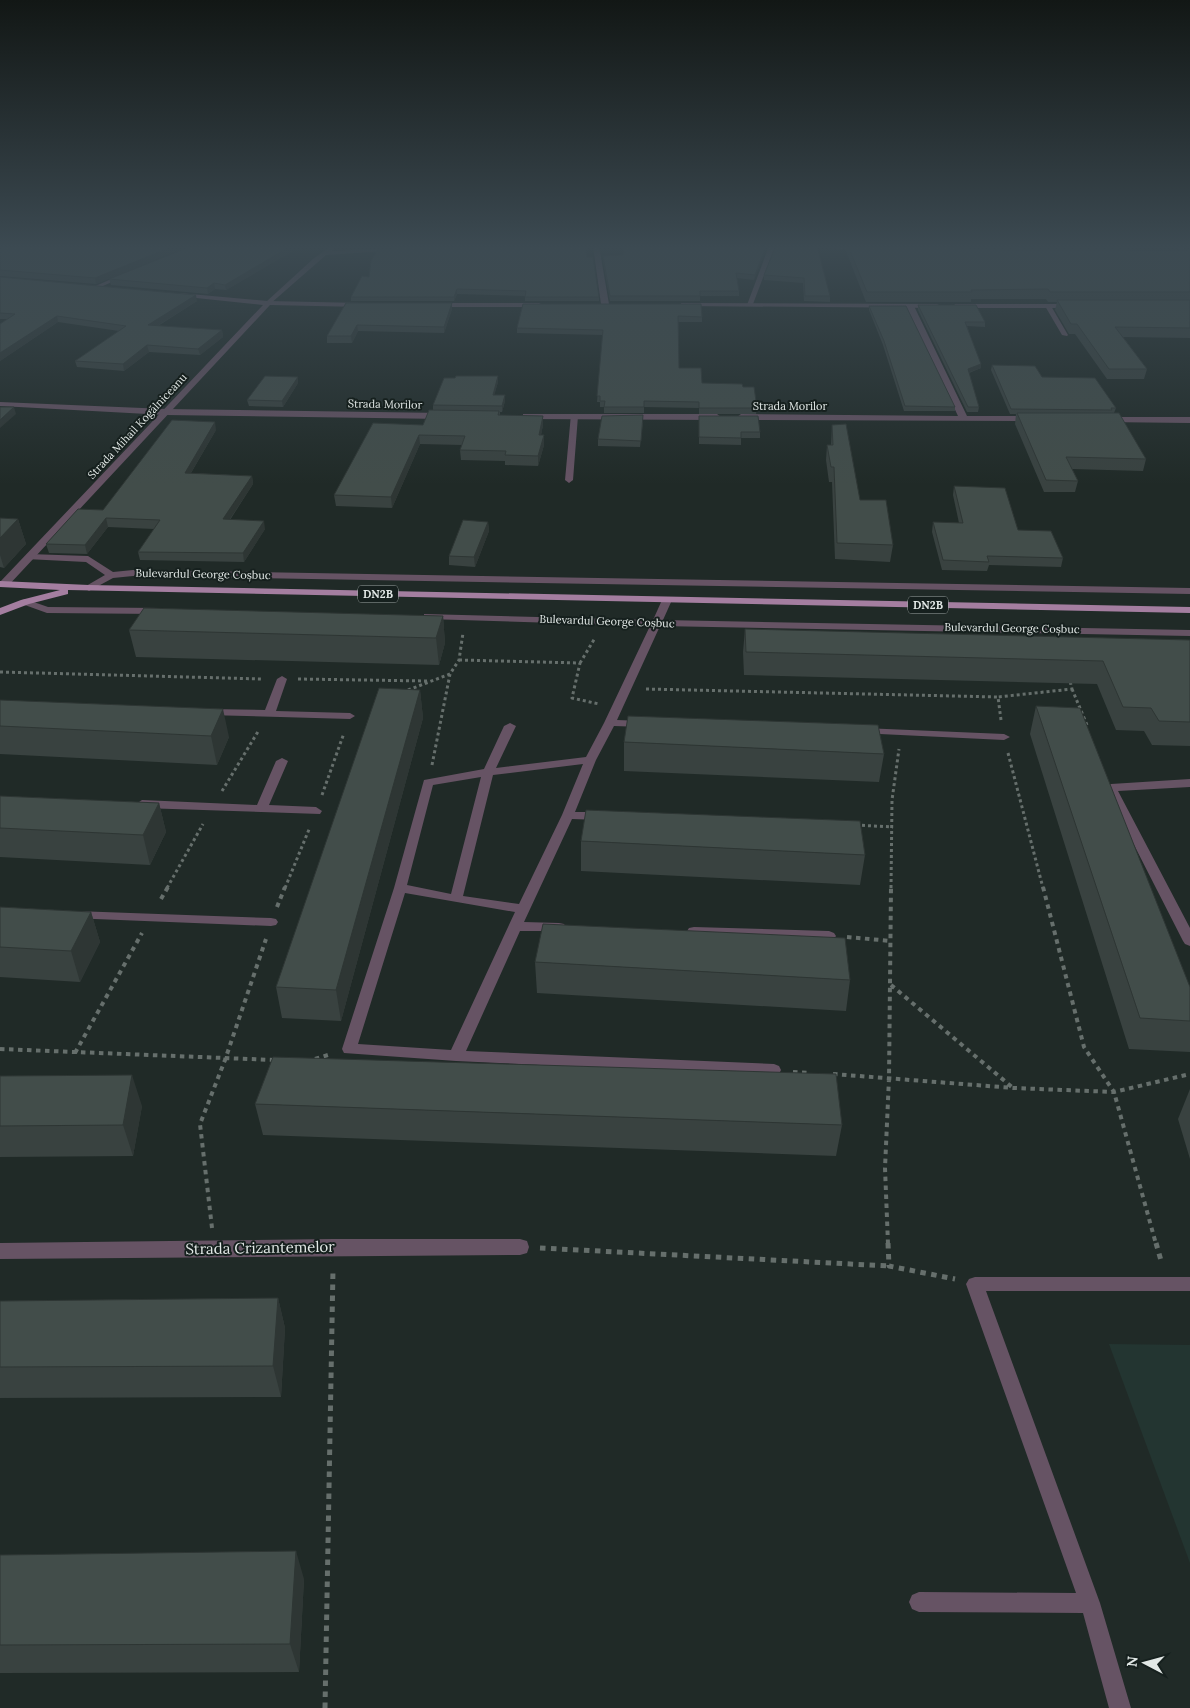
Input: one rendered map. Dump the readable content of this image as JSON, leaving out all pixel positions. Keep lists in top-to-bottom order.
{
  "streets": {
    "main road": ["Bulevardul George Coșbuc", "DN2B"],
    "street": ["Strada Morilor", "Strada Mihail Kogălniceanu", "Strada Crizantemelor"]
  },
  "crossings": [
    ["Strada Morilor", "Strada Mihail Kogălniceanu"],
    ["Strada Mihail Kogălniceanu", "Bulevardul George Coșbuc"]
  ],
  "north": "left"
}
